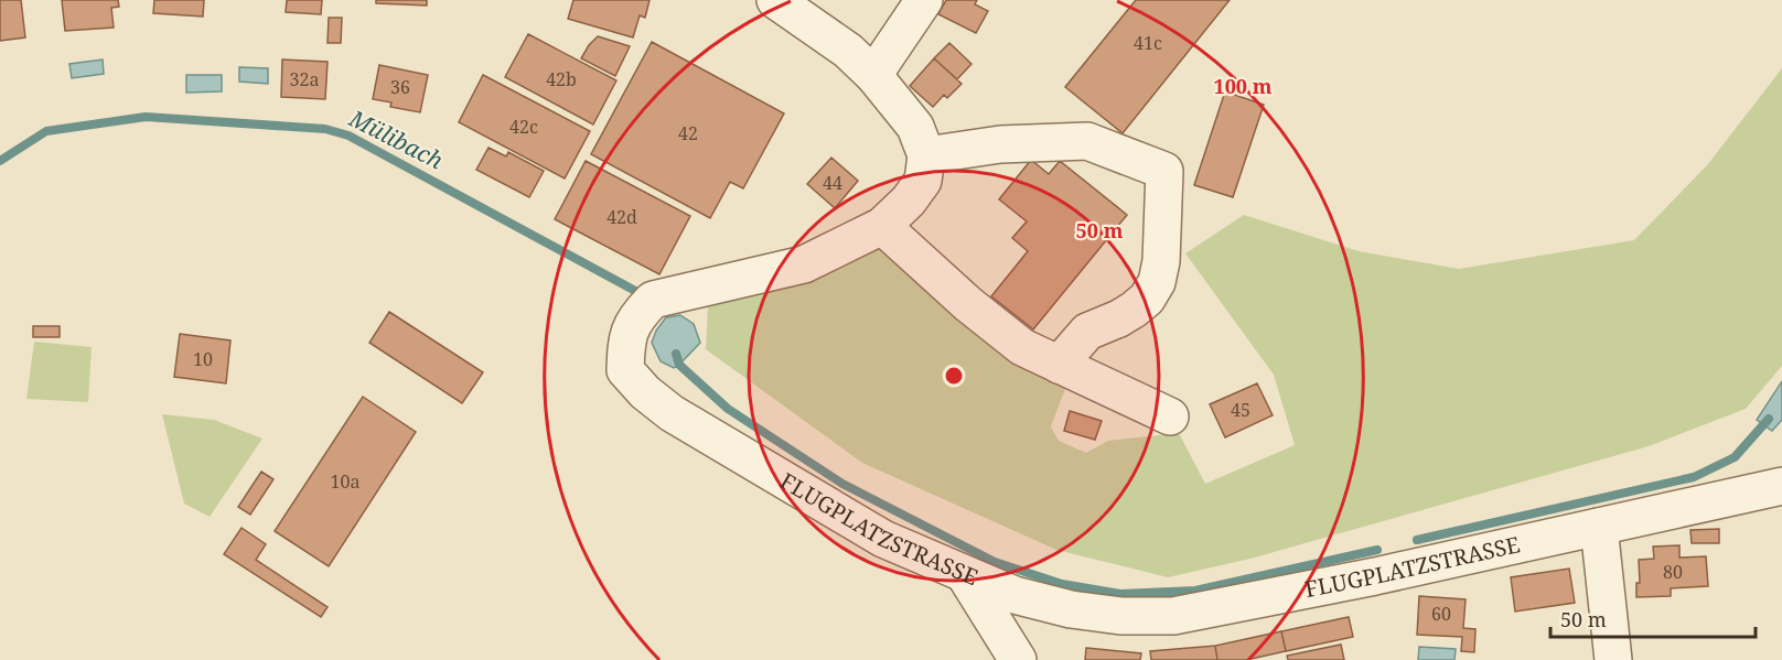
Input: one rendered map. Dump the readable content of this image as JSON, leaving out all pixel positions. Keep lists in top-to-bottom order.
{
  "streets": {
    "street": ["FLUGPLATZSTRASSE"]
  },
  "water": ["Mülibach"],
  "house_numbers": [
    "41c",
    "32a",
    "42b",
    "36",
    "42c",
    "42",
    "44",
    "42d",
    "10",
    "45",
    "10a",
    "80",
    "60"
  ],
  "scale_bar": "50 m",
  "rings": ["100 m", "50 m"]
}
